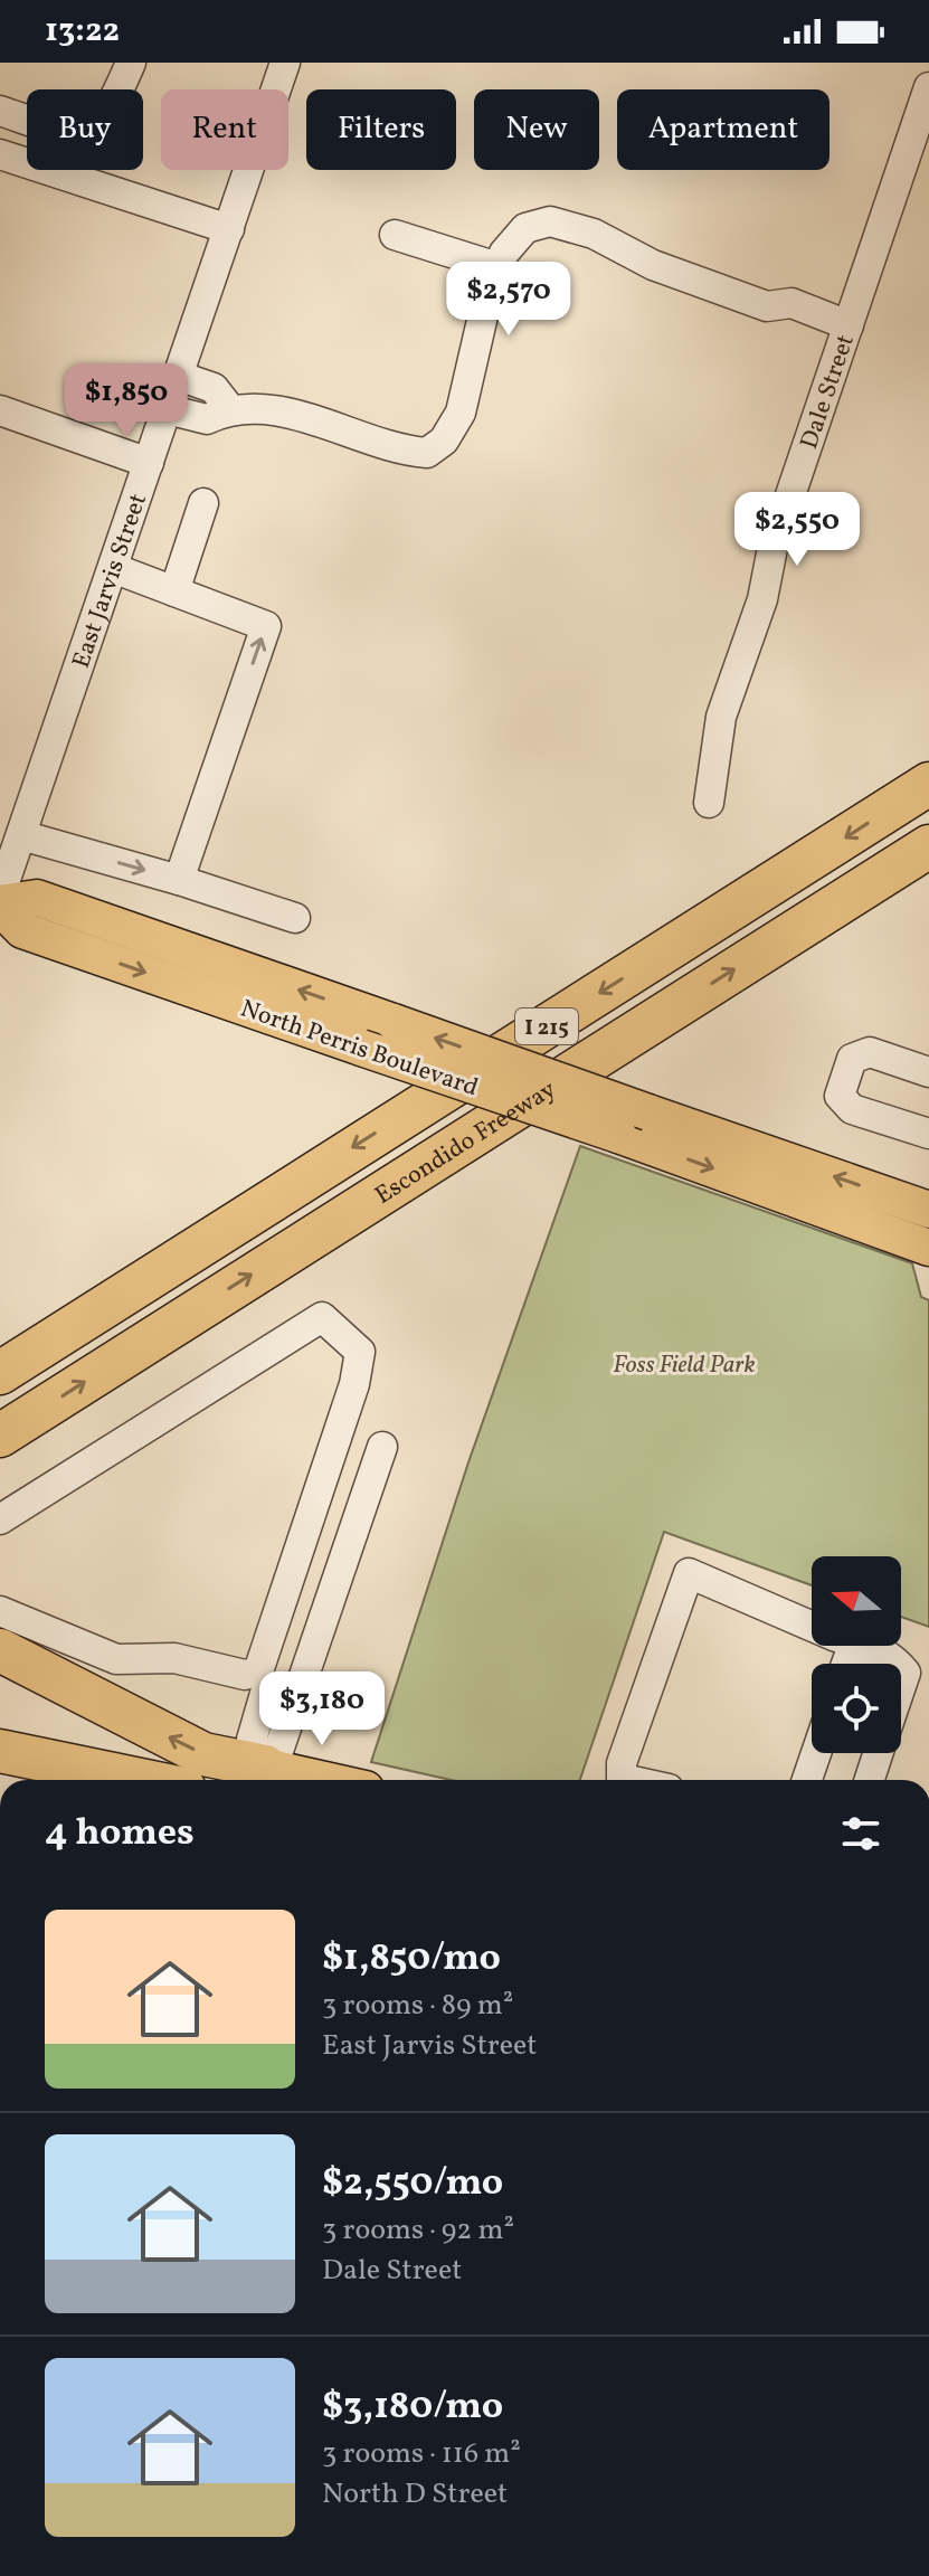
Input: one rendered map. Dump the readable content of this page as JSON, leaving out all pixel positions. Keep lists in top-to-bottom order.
{
  "streets": {
    "highway": ["I 215", "Escondido Freeway"],
    "main road": ["North Perris Boulevard"],
    "street": ["Dale Street", "East Jarvis Street"]
  },
  "parks": ["Foss Field Park"],
  "north": "left",
  "page": {
    "status": "13:22",
    "chip": [
      "Buy",
      "Rent",
      "Filters",
      "New",
      "Apartment"
    ],
    "price": [
      "$2,570",
      "$1,850",
      "$2,550",
      "$3,180"
    ],
    "heading": "4 homes",
    "list": [
      {
        "name": "$1,850/mo",
        "note": "3 rooms · 89 m² · East Jarvis Street"
      },
      {
        "name": "$2,550/mo",
        "note": "3 rooms · 92 m² · Dale Street"
      },
      {
        "name": "$3,180/mo",
        "note": "3 rooms · 116 m² · North D Street"
      }
    ]
  }
}
